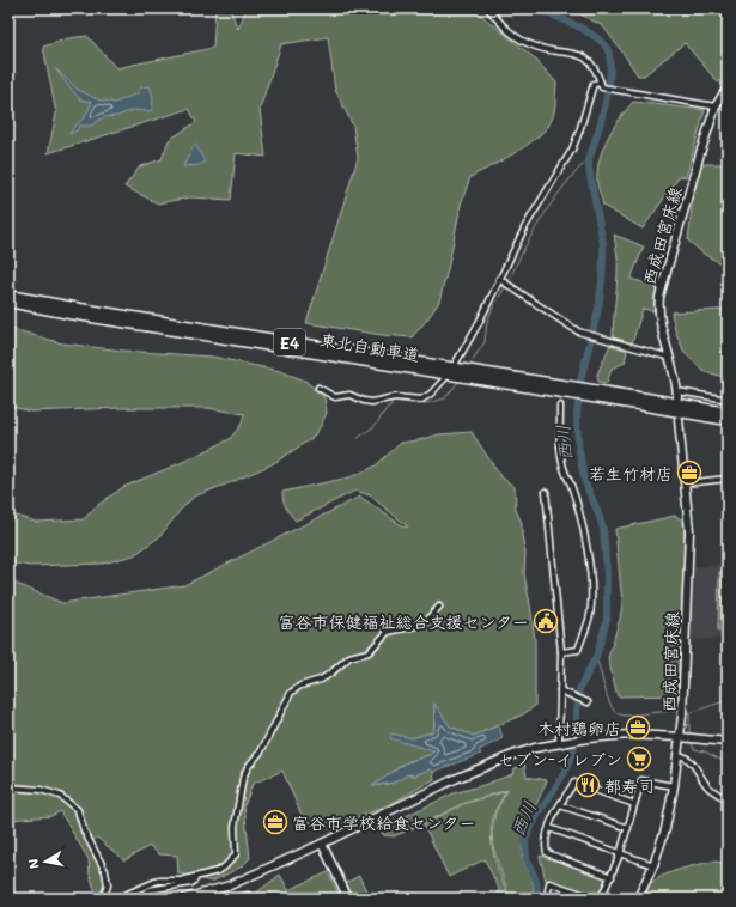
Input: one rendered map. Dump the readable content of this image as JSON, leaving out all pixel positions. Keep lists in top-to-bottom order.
{
  "streets": {
    "highway": ["E4", "東北自動車道"],
    "main road": ["西成田宮床線"]
  },
  "water": ["西川"],
  "places": {
    "office": ["若生竹材店", "木村鶏卵店", "富谷市学校給食センター"],
    "public building": ["富谷市保健福祉総合支援センター"],
    "supermarket": ["セブン-イレブン"],
    "restaurant": ["都寿司"]
  },
  "north": "left"
}
